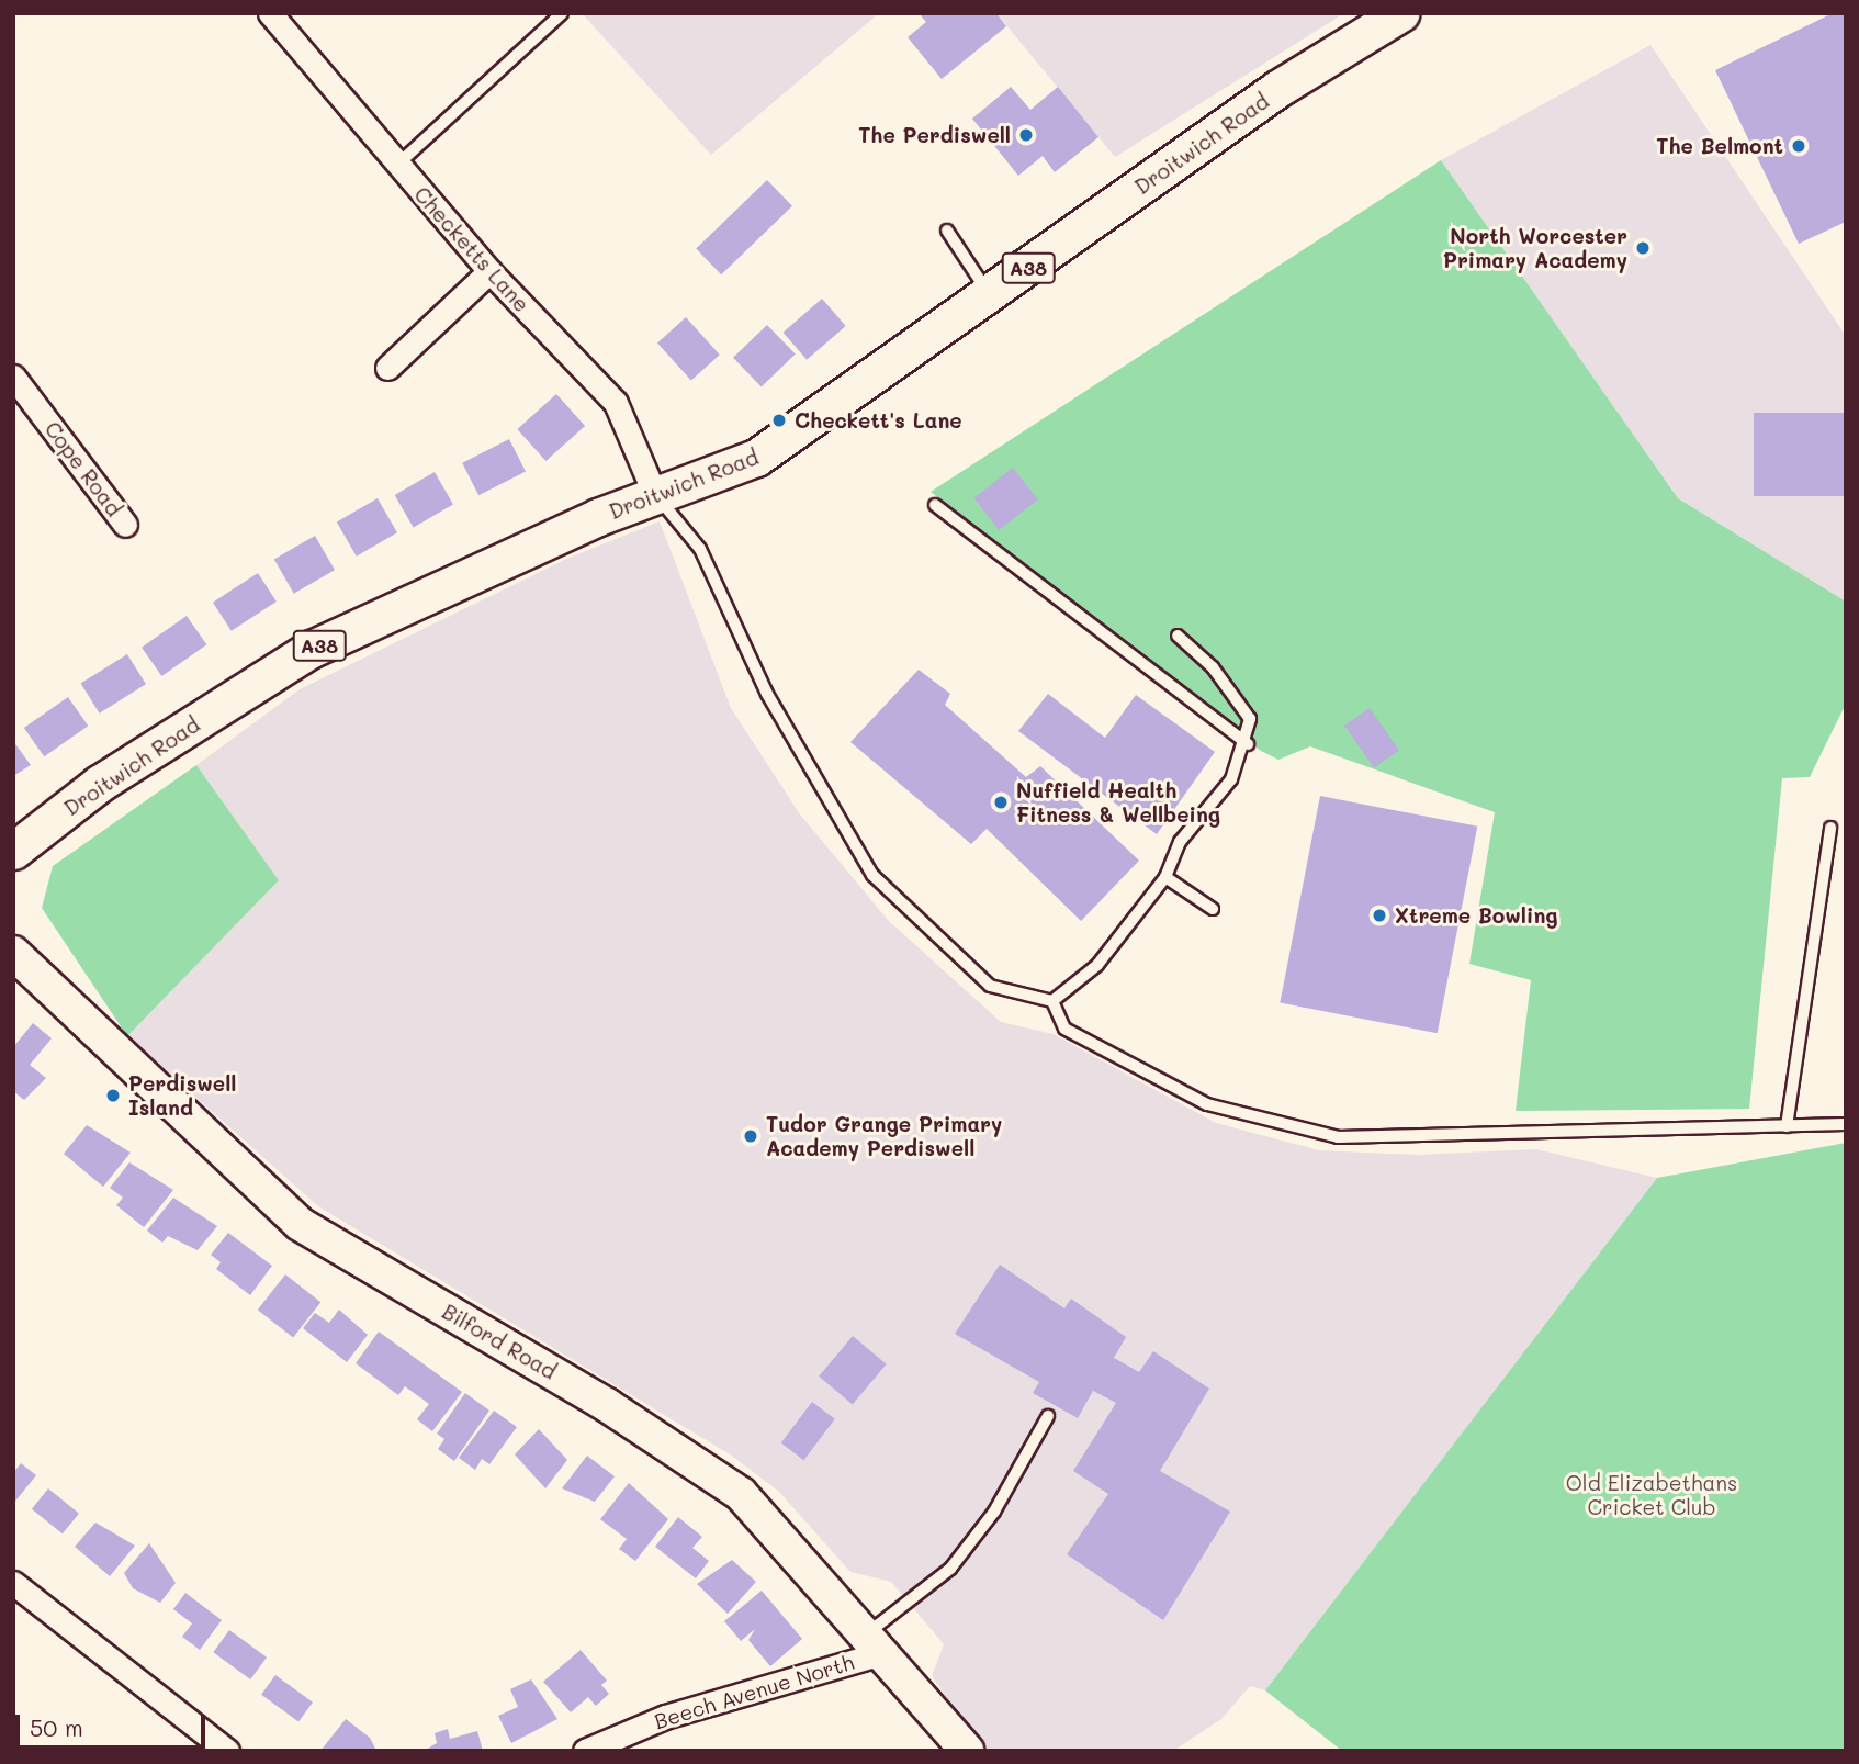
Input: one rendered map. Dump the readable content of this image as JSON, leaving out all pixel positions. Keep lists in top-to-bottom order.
{
  "streets": {
    "main road": ["Droitwich Road", "A38", "Bilford Road"],
    "street": ["Checketts Lane", "Cope Road", "Beech Avenue North"]
  },
  "crossings": [
    ["Droitwich Road", "Checketts Lane"],
    ["Bilford Road", "Beech Avenue North"]
  ],
  "parks": ["Old Elizabethans Cricket Club"],
  "places": [
    "The Perdiswell",
    "The Belmont",
    "North Worcester Primary Academy",
    "Checkett's Lane",
    "Nuffield Health Fitness & Wellbeing",
    "Xtreme Bowling",
    "Perdiswell Island",
    "Tudor Grange Primary Academy Perdiswell"
  ],
  "scale_bar": "50 m"
}
